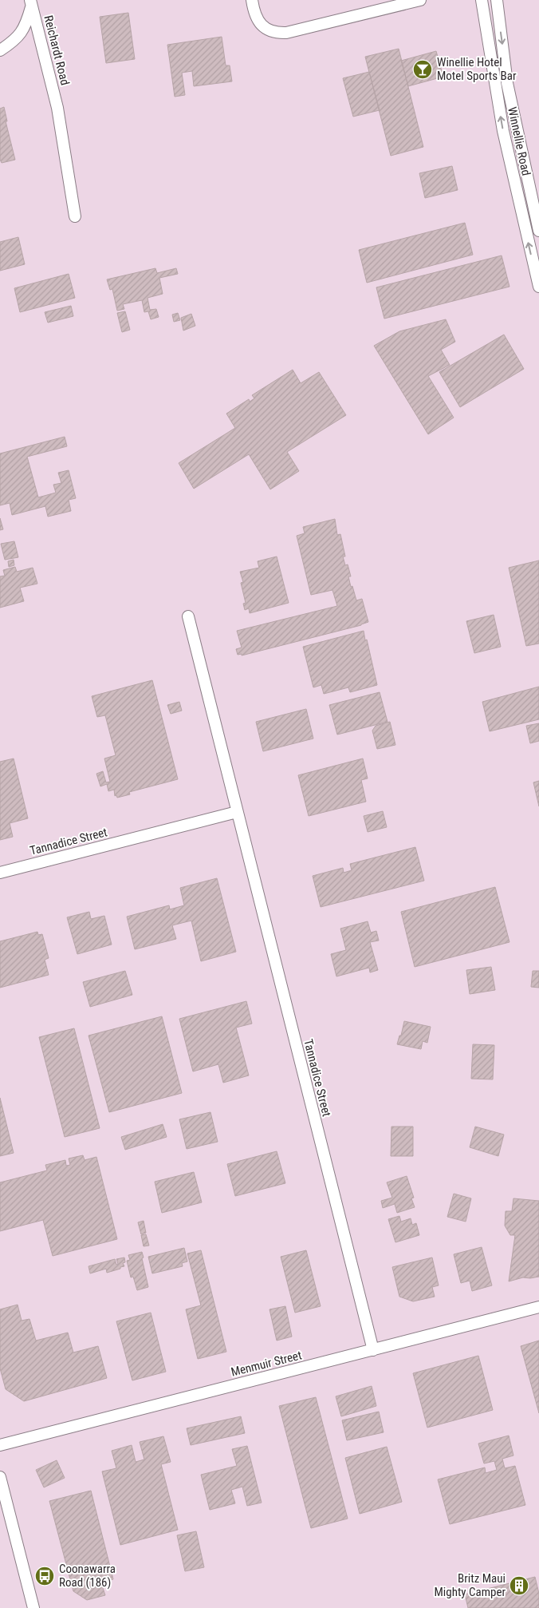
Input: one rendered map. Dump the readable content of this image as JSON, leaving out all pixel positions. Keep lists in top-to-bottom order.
{
  "streets": {
    "street": [
      "Reichardt Road",
      "Winnellie Road",
      "Tannadice Street",
      "Menmuir Street"
    ]
  },
  "crossings": [
    ["Tannadice Street", "Menmuir Street"]
  ],
  "places": {
    "bar": ["Winellie Hotel Motel Sports Bar"],
    "bus stop": ["Coonawarra Road (186)"],
    "building": ["Britz Maui Mighty Camper"]
  }
}
